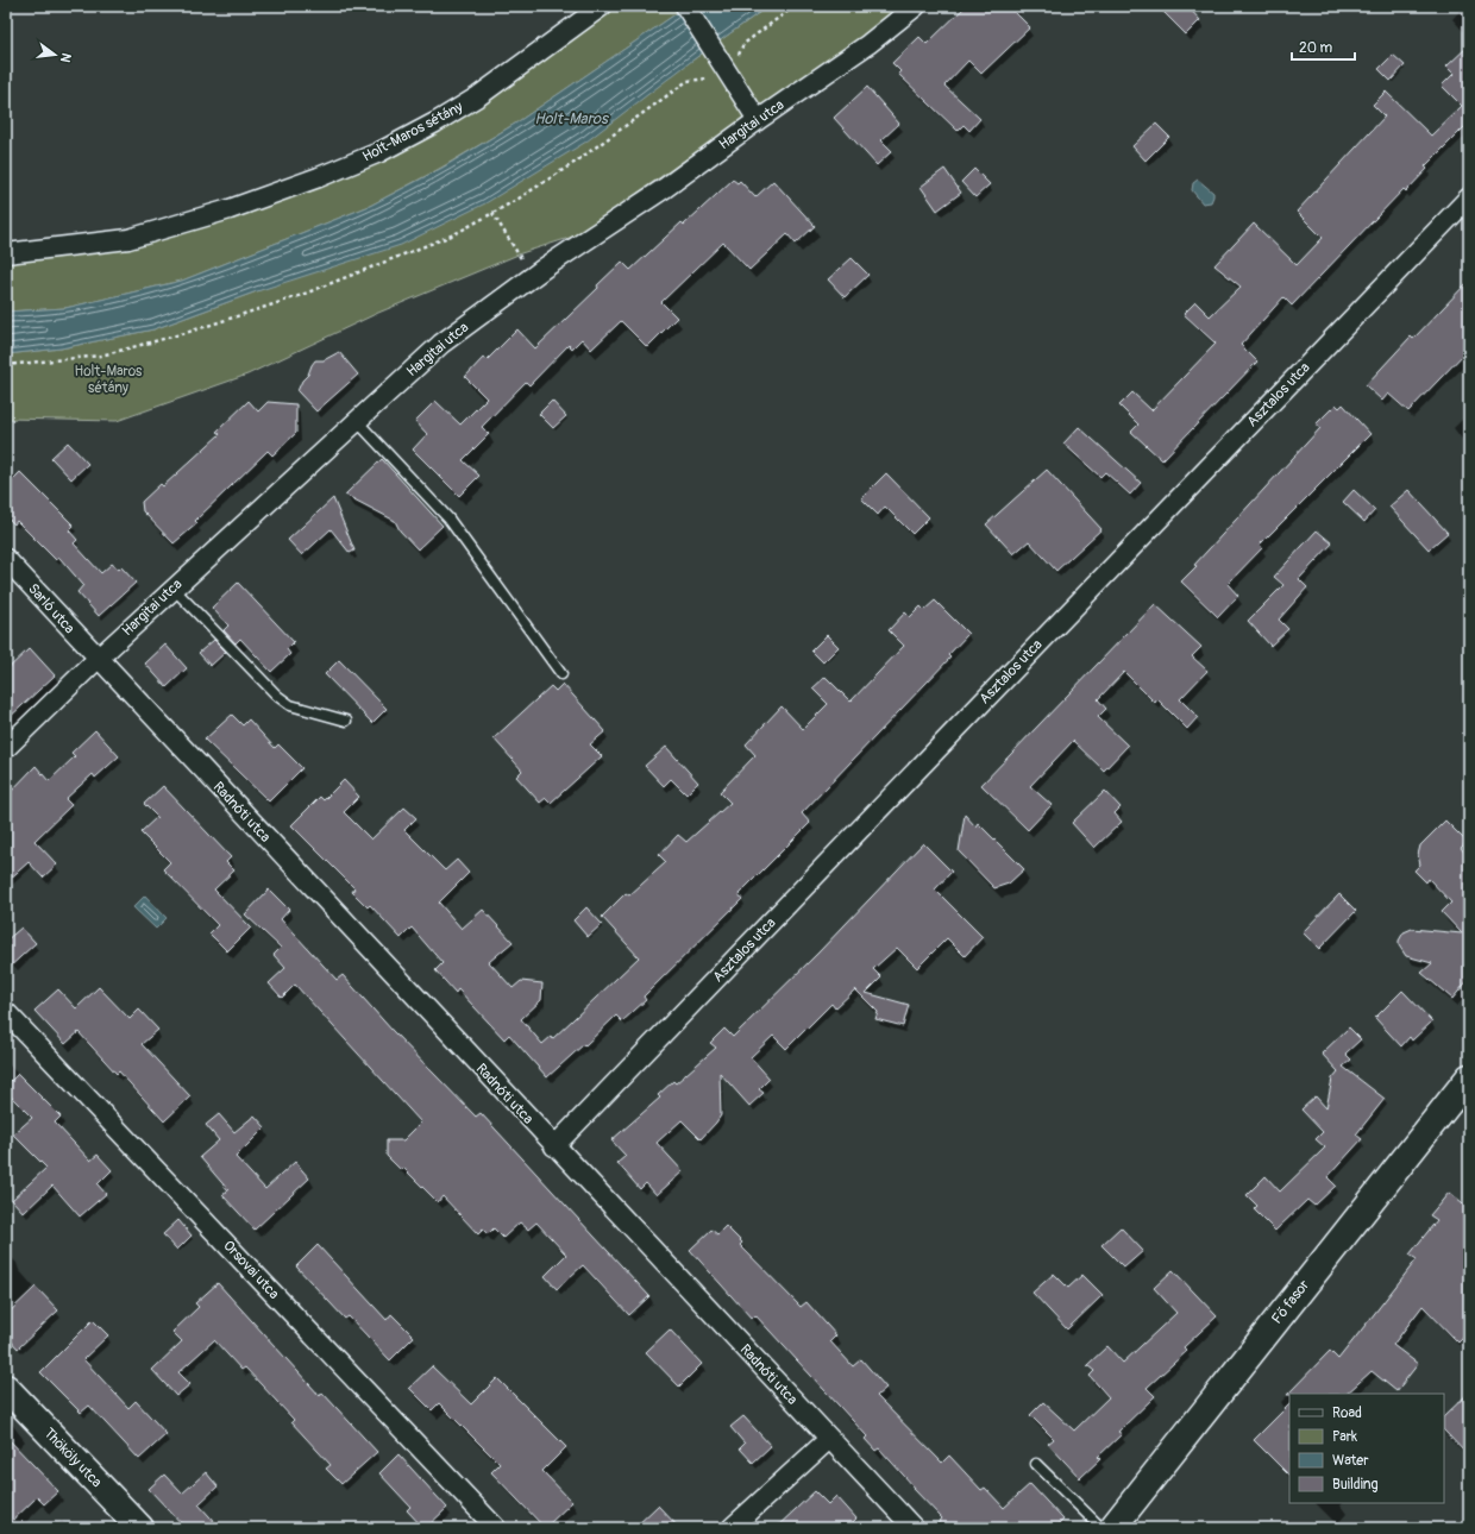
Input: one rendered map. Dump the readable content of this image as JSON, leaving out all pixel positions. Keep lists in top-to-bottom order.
{
  "streets": {
    "street": [
      "Hargitai utca",
      "Holt-Maros sétány",
      "Asztalos utca",
      "Sarló utca",
      "Radnóti utca",
      "Orsovai utca",
      "Fő fasor",
      "Thököly utca"
    ]
  },
  "crossings": [
    ["Hargitai utca", "Sarló utca"],
    ["Hargitai utca", "Radnóti utca"],
    ["Asztalos utca", "Radnóti utca"],
    ["Sarló utca", "Radnóti utca"]
  ],
  "water": ["Holt-Maros"],
  "parks": ["Holt-Maros sétány"],
  "legend": [
    "Road",
    "Park",
    "Water",
    "Building"
  ],
  "scale_bar": "20 m",
  "north": "right"
}
